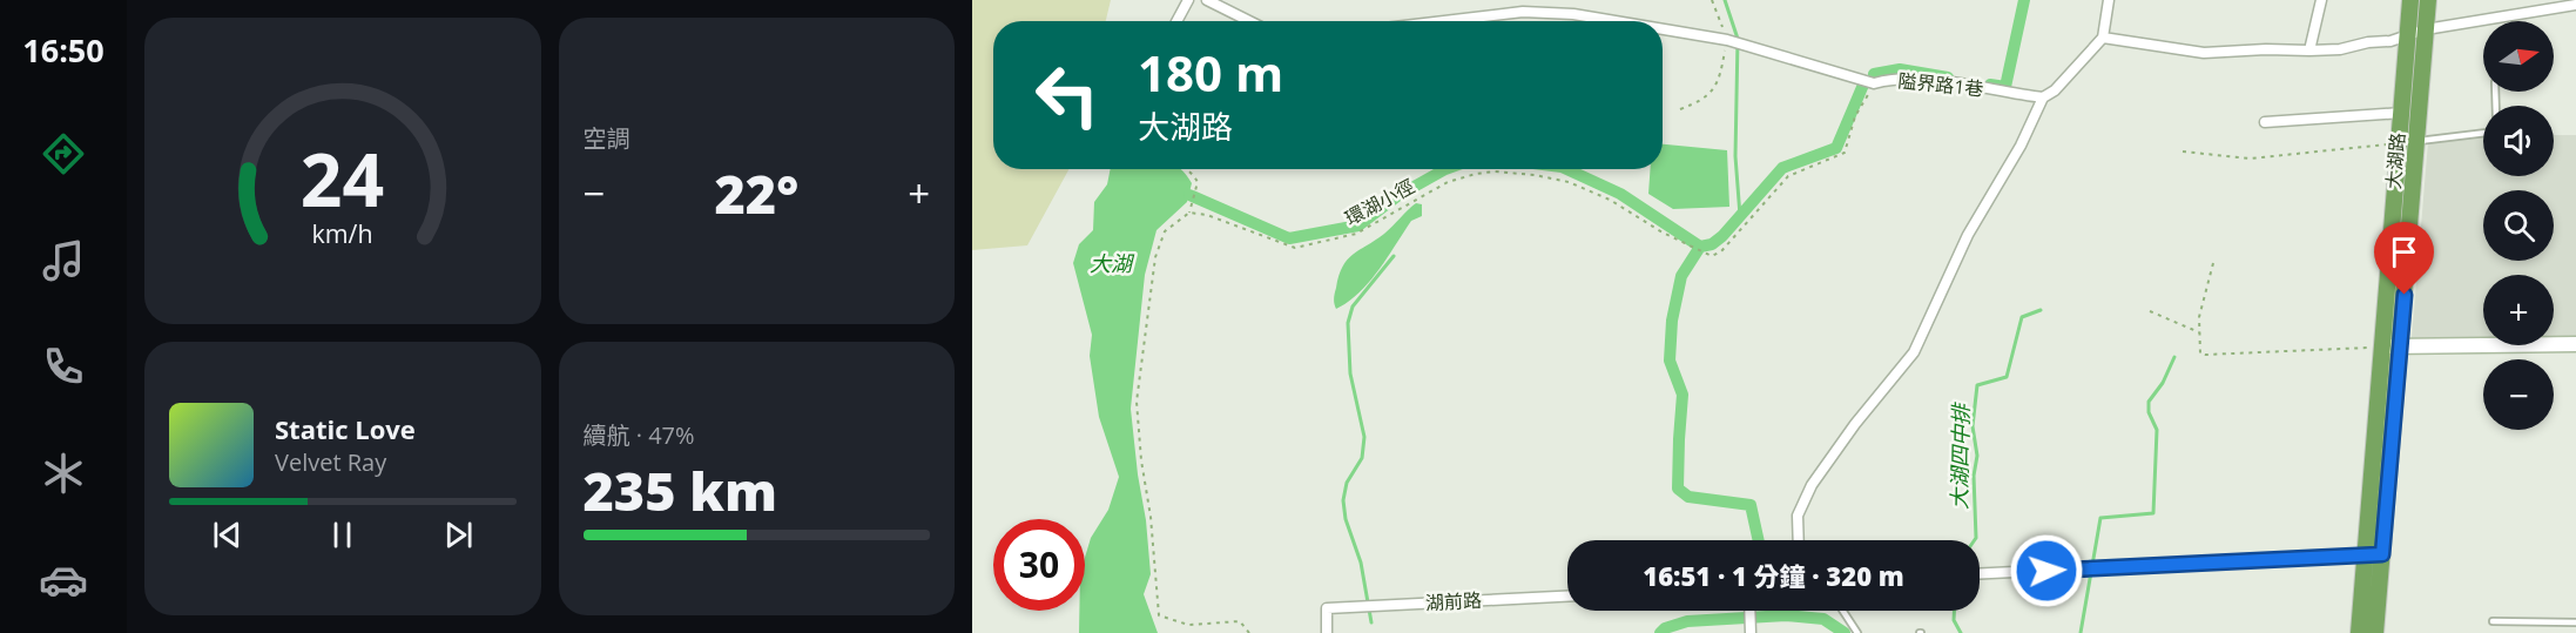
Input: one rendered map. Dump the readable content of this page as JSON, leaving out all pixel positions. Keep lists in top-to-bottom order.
{
  "streets": {
    "main road": ["大湖路"],
    "street": ["隘界路1巷", "湖前路"],
    "path": ["環湖小徑"]
  },
  "crossings": [
    ["隘界路1巷", "環湖小徑"]
  ],
  "water": ["大湖", "大湖四中排"],
  "north": "right",
  "page": {
    "tabs": "16:50",
    "tile": [
      "空調",
      ["續航 · 47%", "235 km"]
    ],
    "map_buttons": ["+", "−"],
    "turn": ["180 m", "大湖路"],
    "heat": ["−", "22°", "+"],
    "song": ["Static Love", "Velvet Ray"],
    "limit": "30",
    "trip": "16:51 · 1 分鐘 · 320 m",
    "gauge": ["24", "km/h"]
  }
}
